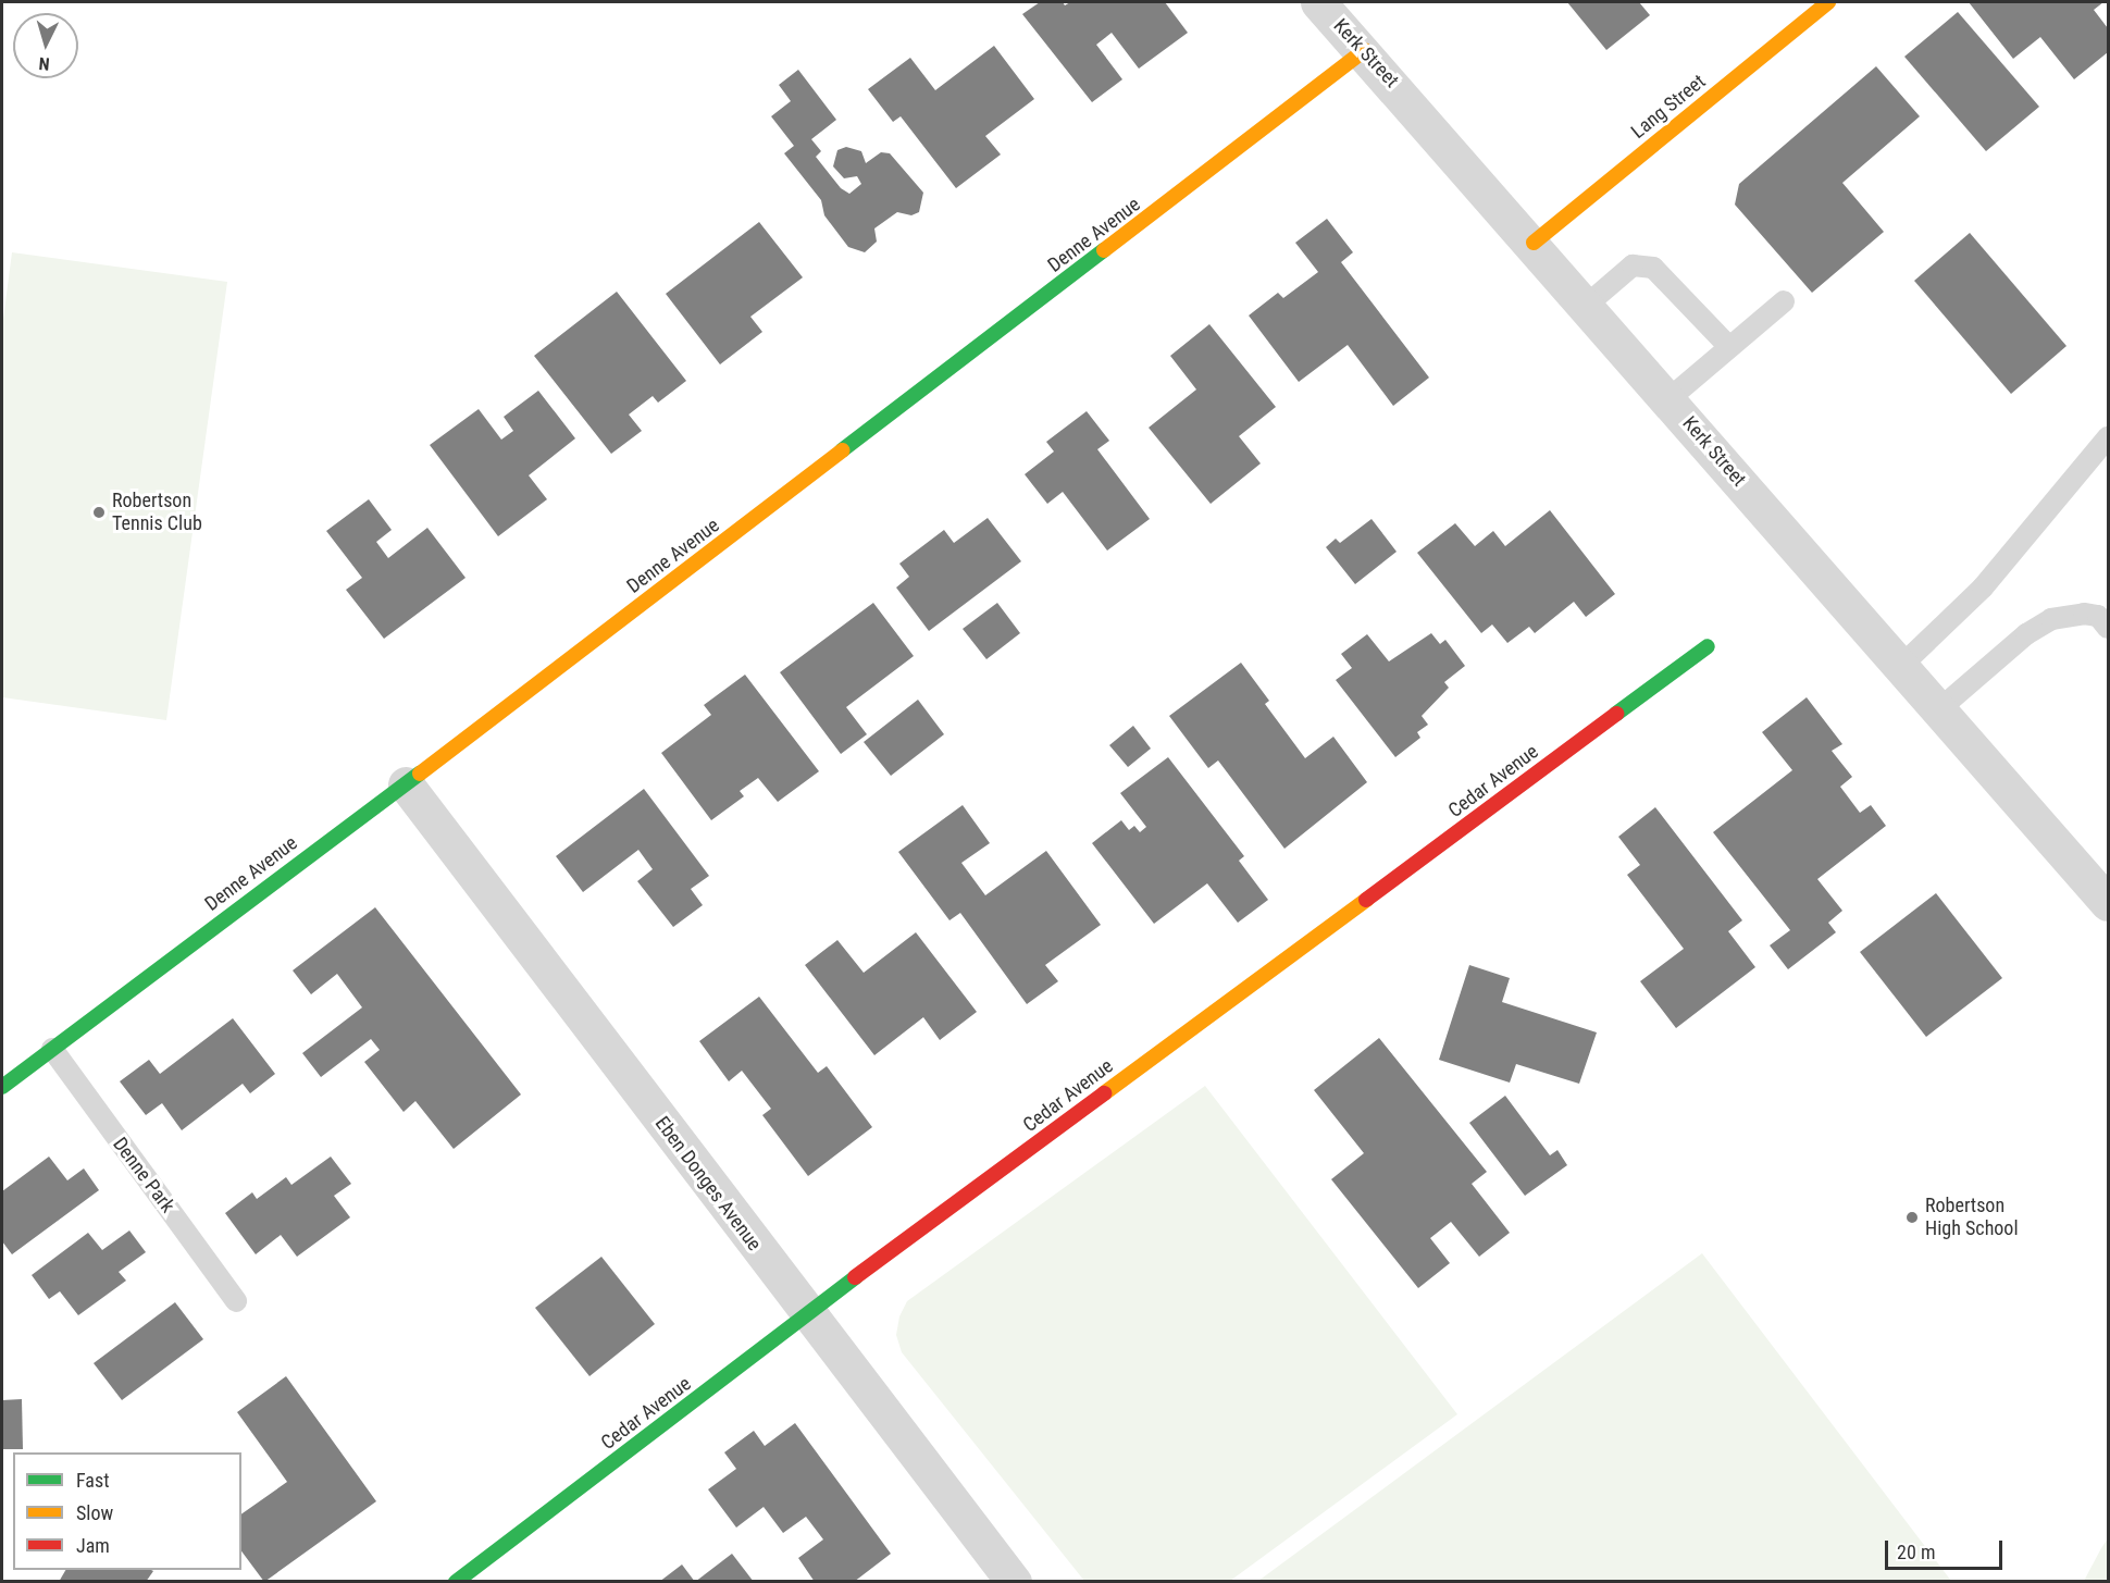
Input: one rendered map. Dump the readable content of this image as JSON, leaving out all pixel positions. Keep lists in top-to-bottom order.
{
  "streets": {
    "street": [
      "Kerk Street",
      "Lang Street",
      "Denne Avenue",
      "Cedar Avenue",
      "Eben Donges Avenue"
    ],
    "lane": ["Denne Park"]
  },
  "crossings": [
    ["Kerk Street", "Lang Street"],
    ["Kerk Street", "Denne Avenue"],
    ["Denne Avenue", "Denne Park"],
    ["Denne Avenue", "Eben Donges Avenue"],
    ["Cedar Avenue", "Eben Donges Avenue"]
  ],
  "places": ["Robertson Tennis Club", "Robertson High School"],
  "legend": ["Fast", "Slow", "Jam"],
  "scale_bar": "20 m",
  "north": "bottom"
}
